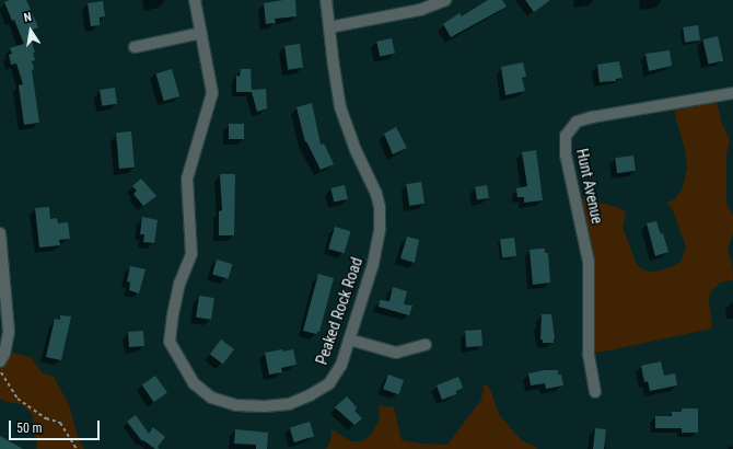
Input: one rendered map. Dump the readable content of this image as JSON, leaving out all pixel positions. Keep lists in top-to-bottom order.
{
  "streets": {
    "street": ["Hunt Avenue", "Peaked Rock Road"]
  },
  "scale_bar": "50 m",
  "north": "top"
}
